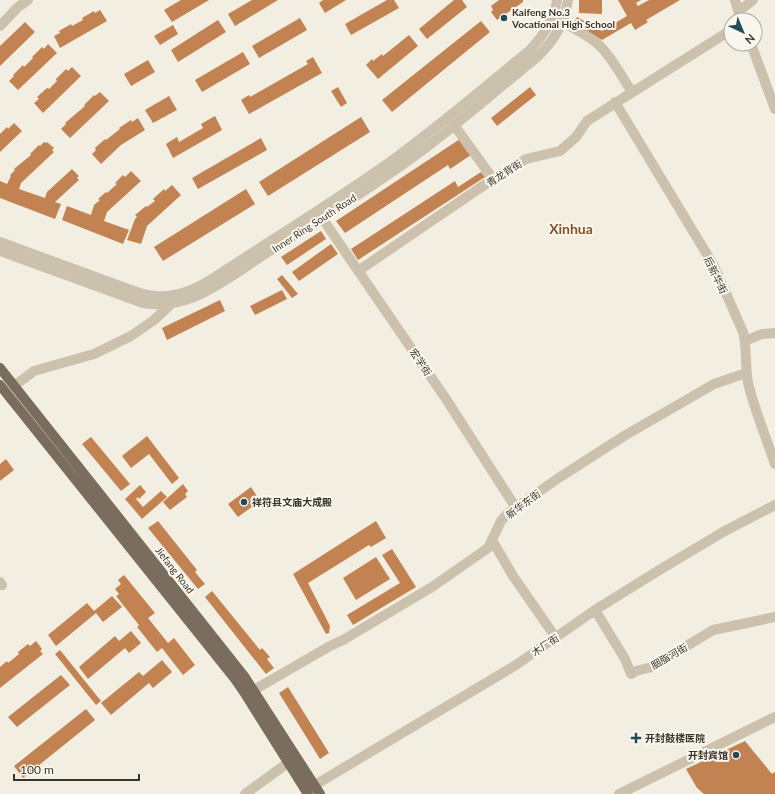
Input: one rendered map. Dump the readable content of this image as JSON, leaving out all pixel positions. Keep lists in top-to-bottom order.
{
  "streets": {
    "main road": ["Jiefang Road"],
    "street": [
      "青龙背街",
      "Inner Ring South Road",
      "后新华街",
      "宏学街",
      "新华东街",
      "木厂街",
      "胭脂河街"
    ]
  },
  "crossings": [
    ["青龙背街", "后新华街"],
    ["青龙背街", "宏学街"],
    ["Inner Ring South Road", "宏学街"],
    ["后新华街", "新华东街"],
    ["宏学街", "新华东街"],
    ["新华东街", "Jiefang Road"],
    ["Jiefang Road", "木厂街"],
    ["木厂街", "胭脂河街"]
  ],
  "districts": ["Xinhua"],
  "places": {
    "other": ["Kaifeng No.3 Vocational High School", "祥符县文庙大成殿", "开封宾馆"],
    "health": ["开封鼓楼医院"]
  },
  "scale_bar": "100 m",
  "north": "bottom right"
}
